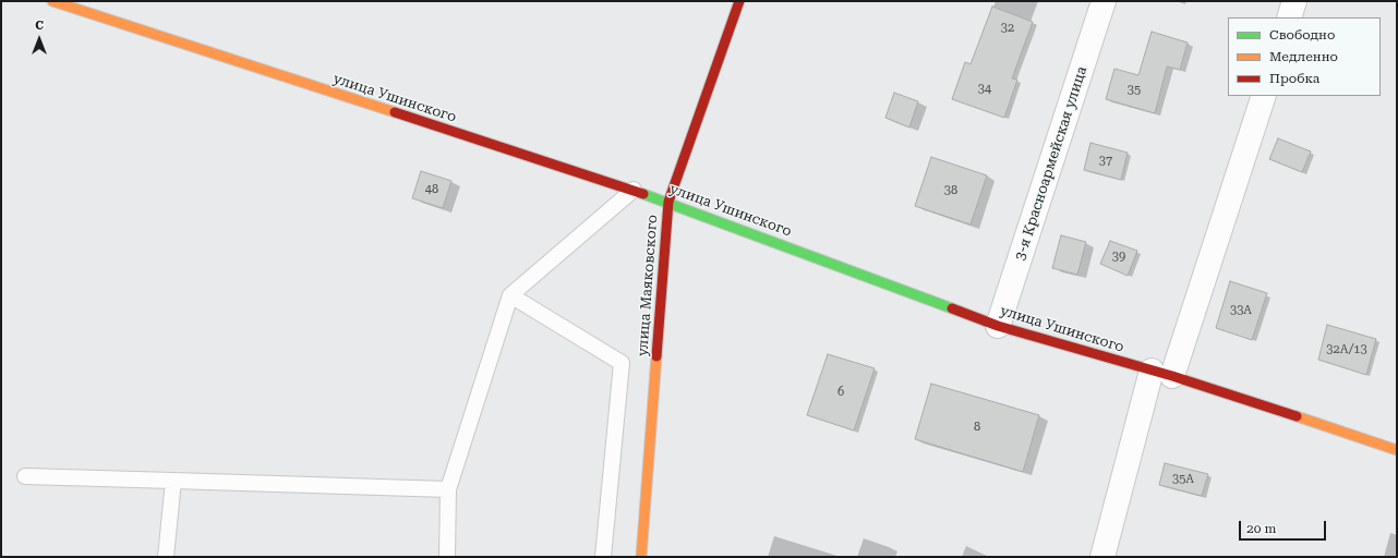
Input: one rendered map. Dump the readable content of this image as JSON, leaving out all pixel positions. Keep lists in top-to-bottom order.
{
  "streets": {
    "street": ["улица Ушинского", "3-я Красноармейская улица", "улица Маяковского"]
  },
  "crossings": [
    ["улица Ушинского", "3-я Красноармейская улица"],
    ["улица Ушинского", "улица Маяковского"]
  ],
  "house_numbers": [
    "32",
    "34",
    "35",
    "37",
    "48",
    "38",
    "39",
    "33А",
    "32А/13",
    "6",
    "8",
    "35А"
  ],
  "legend": ["Свободно", "Медленно", "Пробка"],
  "scale_bar": "20 m",
  "north": "top"
}
